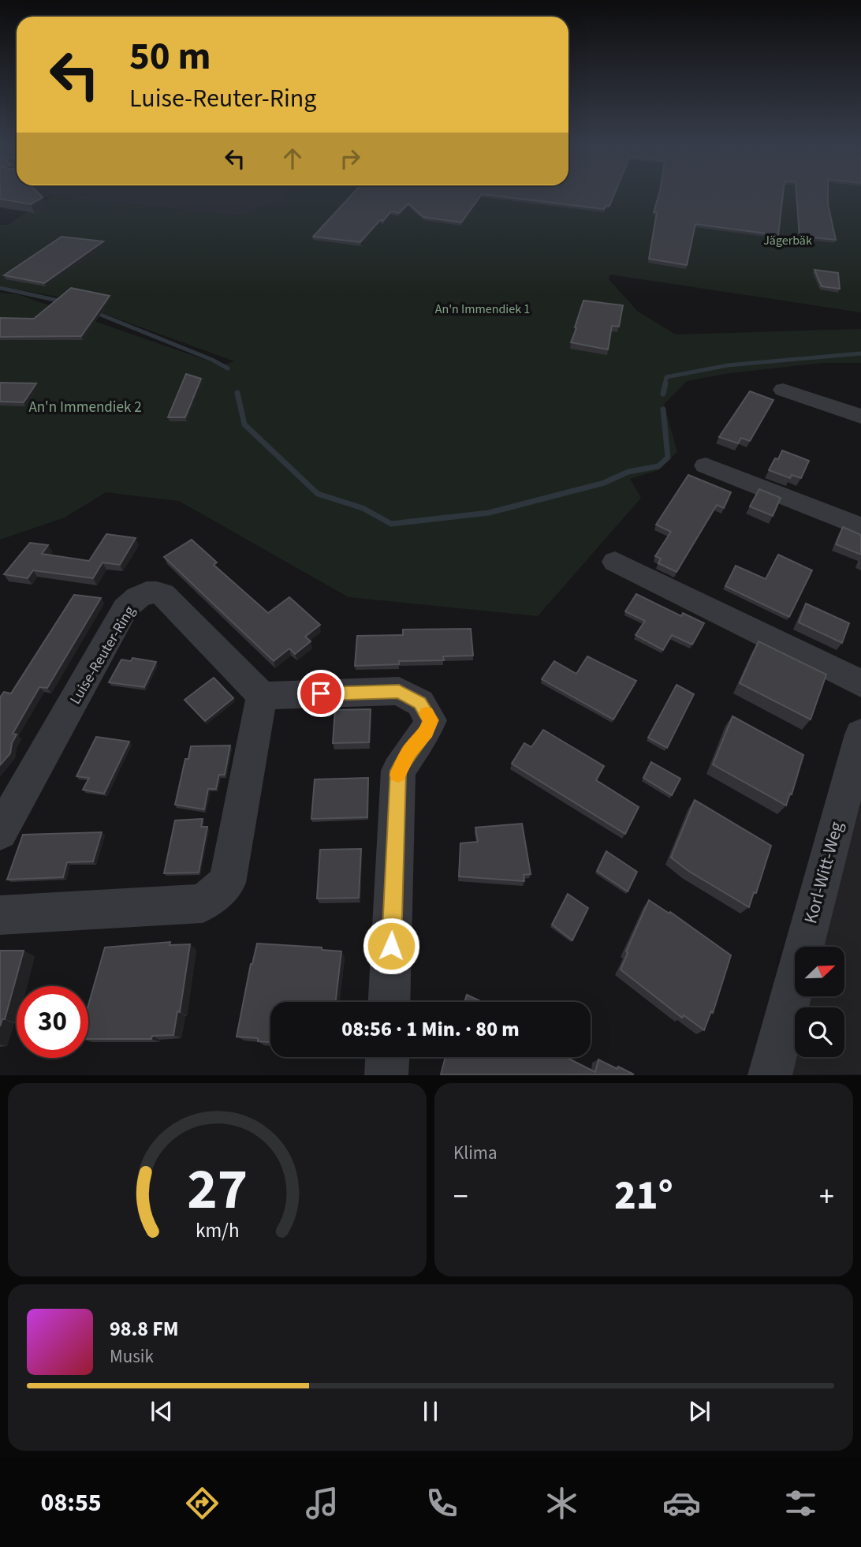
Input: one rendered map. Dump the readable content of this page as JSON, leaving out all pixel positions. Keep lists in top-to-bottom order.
{
  "streets": {
    "street": ["Luise-Reuter-Ring", "Korl-Witt-Weg"]
  },
  "parks": ["Jägerbäk", "An'n Immendiek 1", "An'n Immendiek 2"],
  "north": "top right",
  "page": {
    "turn": ["50 m", "Luise-Reuter-Ring"],
    "limit": "30",
    "trip": "08:56 · 1 Min. · 80 m",
    "tile": "Klima",
    "heat": ["−", "21°", "+"],
    "song": ["98.8 FM", "Musik"],
    "tabs": "08:55",
    "gauge": ["27", "km/h"]
  }
}
